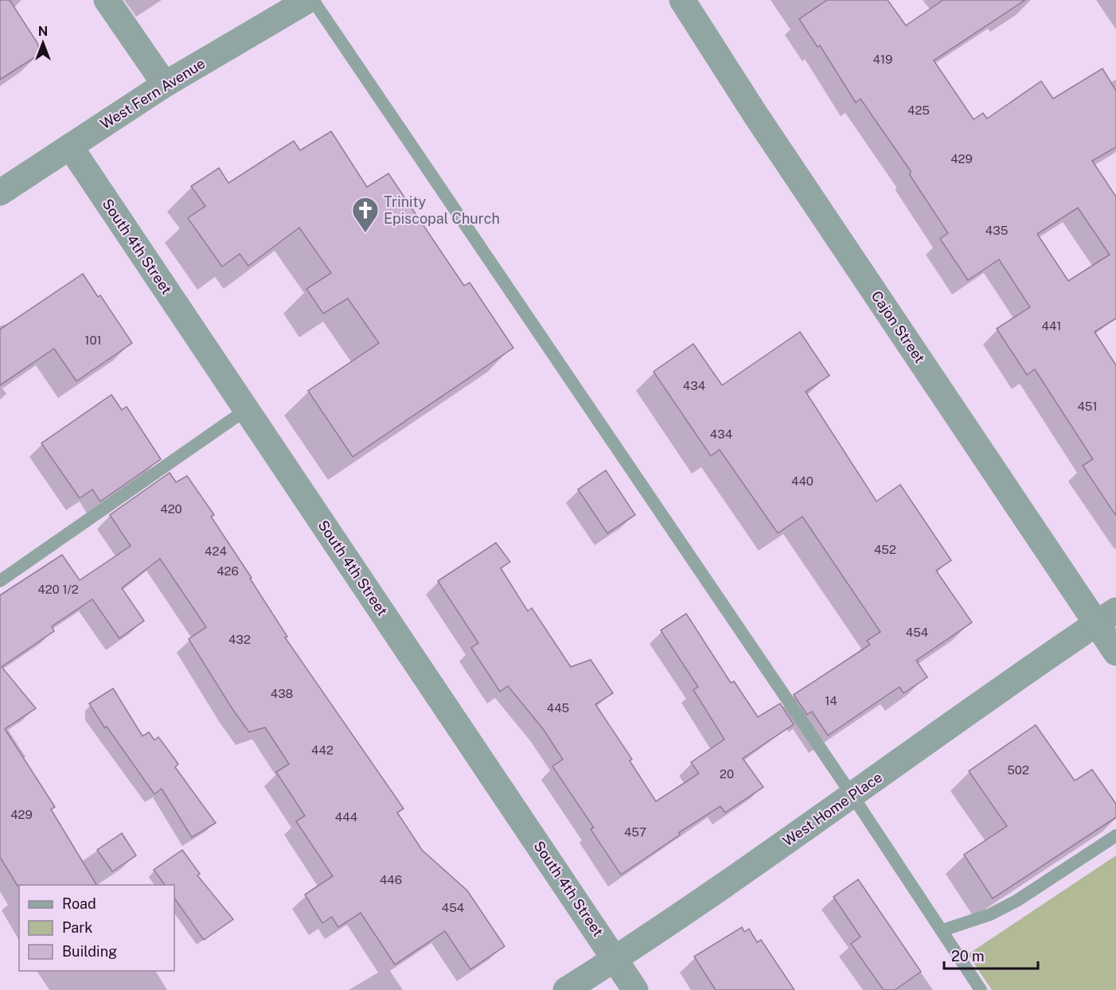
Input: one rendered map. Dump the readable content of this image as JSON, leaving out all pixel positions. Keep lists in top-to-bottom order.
{
  "streets": {
    "street": [
      "West Fern Avenue",
      "South 4th Street",
      "Cajon Street",
      "West Home Place"
    ]
  },
  "crossings": [
    ["West Fern Avenue", "South 4th Street"],
    ["South 4th Street", "West Home Place"],
    ["Cajon Street", "West Home Place"]
  ],
  "places": {
    "church": ["Trinity Episcopal Church"]
  },
  "house_numbers": [
    "419",
    "425",
    "429",
    "435",
    "441",
    "101",
    "434",
    "451",
    "434",
    "440",
    "420",
    "452",
    "424",
    "426",
    "420 1/2",
    "454",
    "432",
    "438",
    "14",
    "445",
    "442",
    "502",
    "20",
    "429",
    "444",
    "457",
    "446",
    "454"
  ],
  "legend": ["Road", "Park", "Building"],
  "scale_bar": "20 m",
  "north": "top"
}
